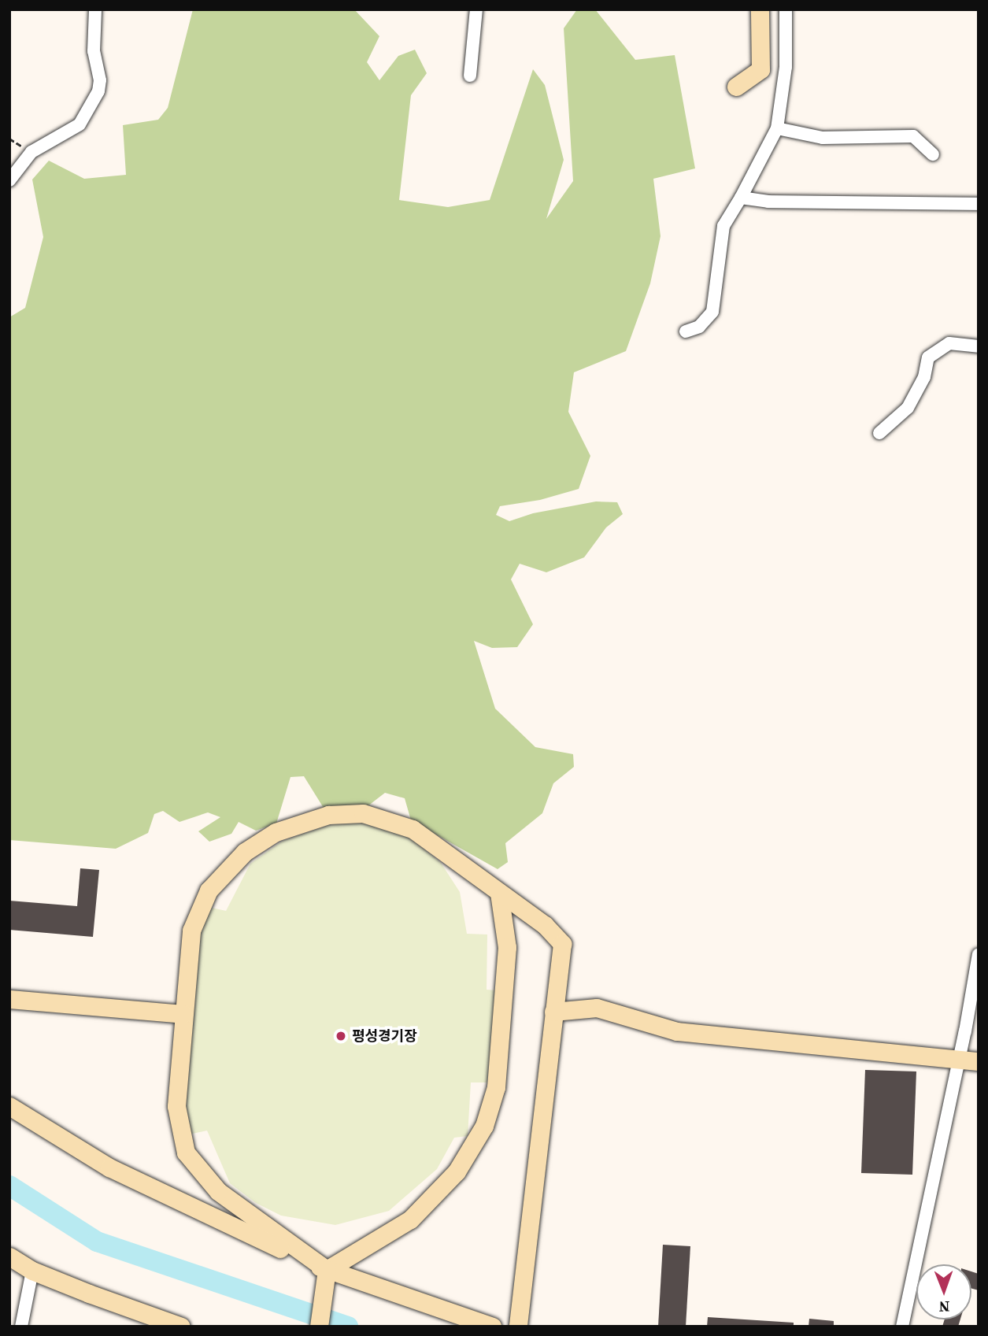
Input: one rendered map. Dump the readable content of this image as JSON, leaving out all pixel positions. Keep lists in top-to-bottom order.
{
  "places": ["평성경기장"],
  "north": "bottom"
}
